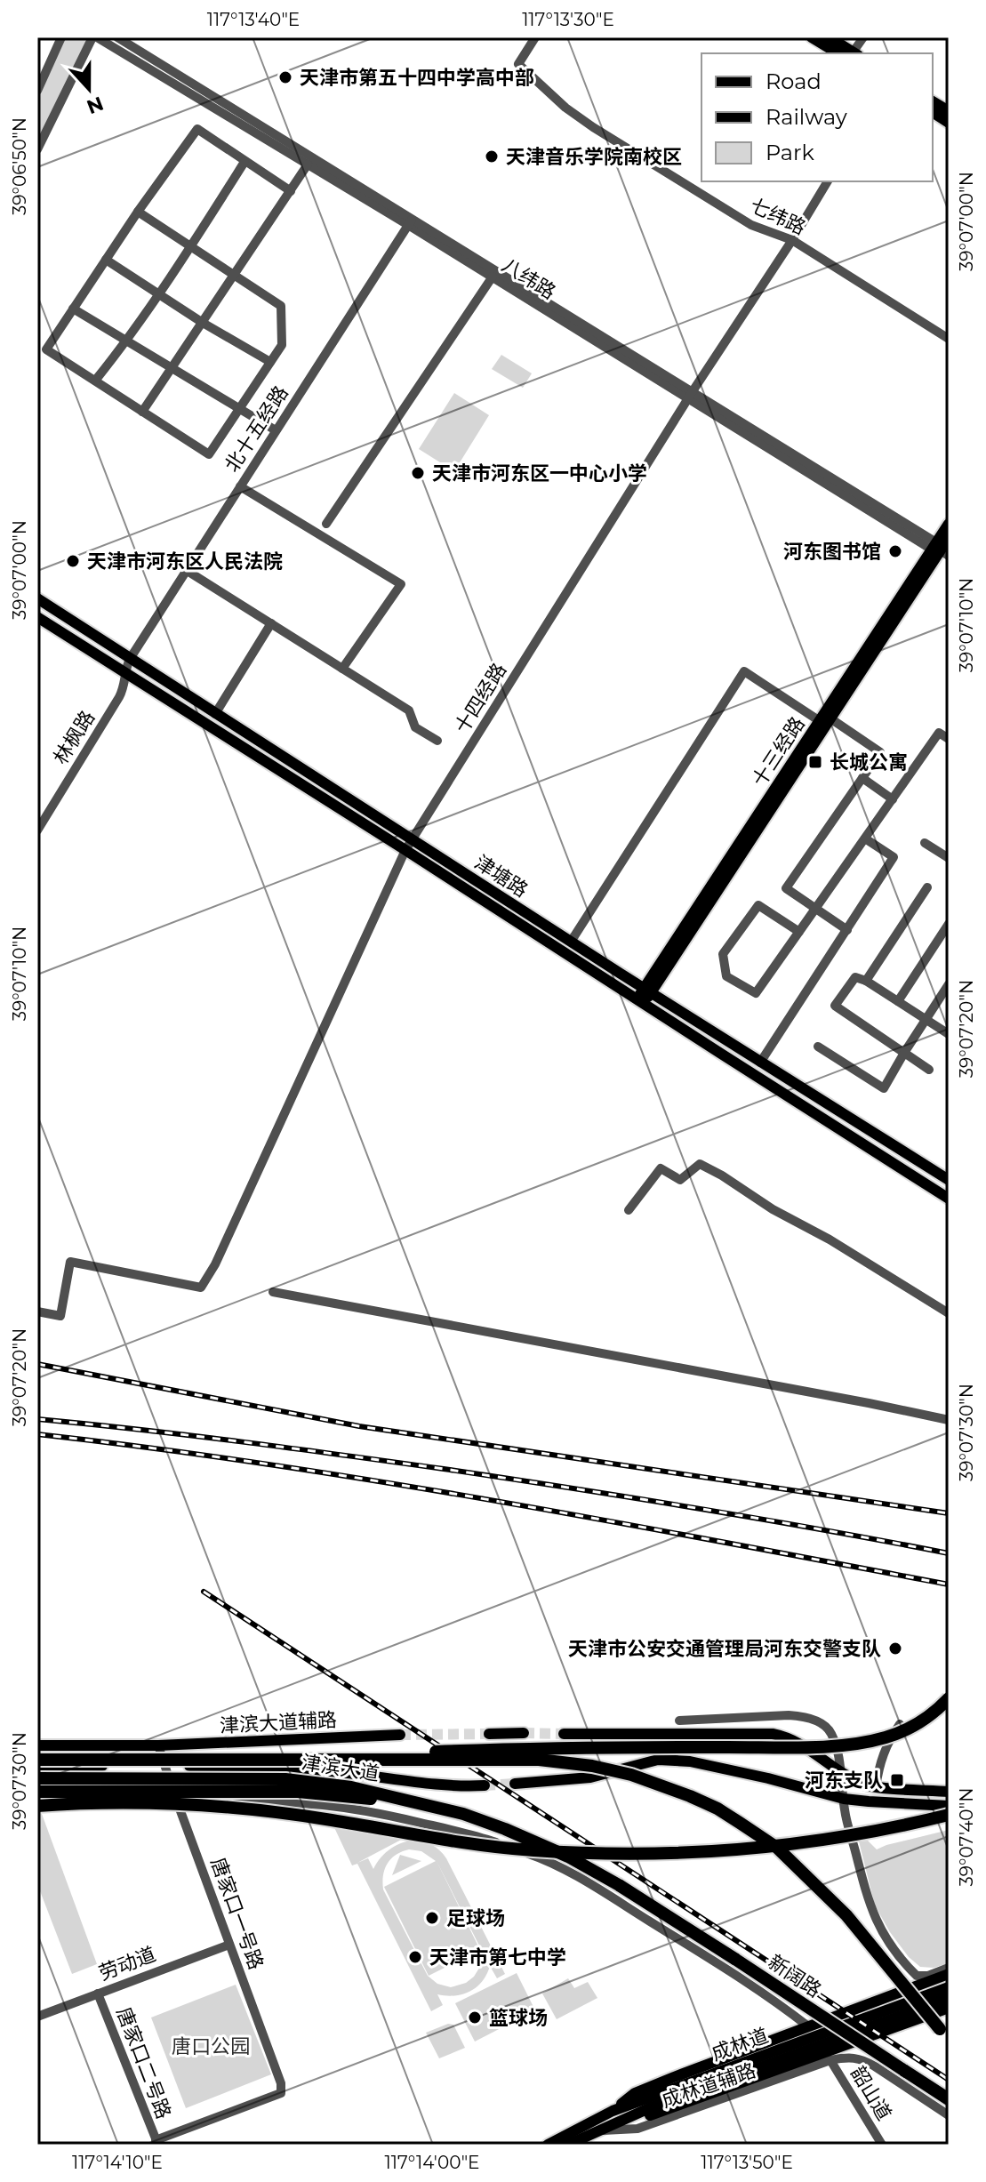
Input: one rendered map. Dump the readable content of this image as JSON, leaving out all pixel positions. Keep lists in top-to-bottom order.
{
  "streets": {
    "highway": ["津滨大道", "新阔路"],
    "main road": [
      "十三经路",
      "津塘路",
      "津滨大道辅路",
      "成林道"
    ],
    "street": [
      "七纬路",
      "八纬路",
      "北十五经路",
      "十四经路",
      "林枫路",
      "唐家口一号路",
      "劳动道",
      "唐家口二号路",
      "成林道辅路",
      "韶山道"
    ]
  },
  "crossings": [
    ["七纬路", "十四经路"],
    ["八纬路", "北十五经路"],
    ["八纬路", "十四经路"],
    ["八纬路", "十三经路"],
    ["北十五经路", "林枫路"],
    ["北十五经路", "津塘路"],
    ["十四经路", "津塘路"],
    ["林枫路", "津塘路"],
    ["十三经路", "津塘路"],
    ["津滨大道辅路", "唐家口一号路"],
    ["津滨大道", "新阔路"],
    ["唐家口一号路", "劳动道"],
    ["唐家口一号路", "唐家口二号路"],
    ["劳动道", "唐家口二号路"],
    ["成林道", "成林道辅路"],
    ["成林道辅路", "韶山道"]
  ],
  "parks": ["唐口公园"],
  "places": {
    "other": [
      "天津市第五十四中学高中部",
      "天津音乐学院南校区",
      "天津市河东区一中心小学",
      "河东图书馆",
      "天津市河东区人民法院",
      "天津市公安交通管理局河东交警支队",
      "足球场",
      "天津市第七中学",
      "篮球场"
    ],
    "transit": ["长城公寓", "河东支队"]
  },
  "legend": ["Road", "Railway", "Park"],
  "north": "bottom",
  "coordinates": [
    "117°13'40\"E",
    "117°13'30\"E",
    "39°06'50\"N",
    "39°07'00\"N",
    "39°07'10\"N",
    "39°07'20\"N",
    "39°07'30\"N",
    "39°07'40\"N",
    "117°14'10\"E",
    "117°14'00\"E",
    "117°13'50\"E"
  ]
}
